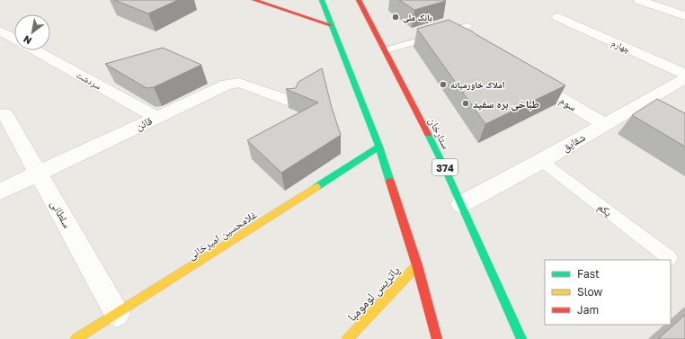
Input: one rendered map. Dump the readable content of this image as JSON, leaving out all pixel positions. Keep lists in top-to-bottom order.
{
  "streets": {
    "main road": [
      "ستارخان",
      "374",
      "غلامحسین امیرخانی",
      "پاتریس لومومبا"
    ],
    "street": [
      "چهارم",
      "سردشت",
      "سوم",
      "قائن",
      "شقایق",
      "سلطانی"
    ],
    "lane": ["یکم"]
  },
  "crossings": [
    ["سردشت", "قائن"],
    ["سوم", "شقایق"],
    ["قائن", "سلطانی"],
    ["ستارخان", "شقایق"],
    ["شقایق", "یکم"],
    ["سلطانی", "غلامحسین امیرخانی"]
  ],
  "places": ["بانک ملی", "املاک خاورمیانه", "طباخی بره سفید"],
  "legend": ["Fast", "Slow", "Jam"],
  "north": "bottom left"
}
